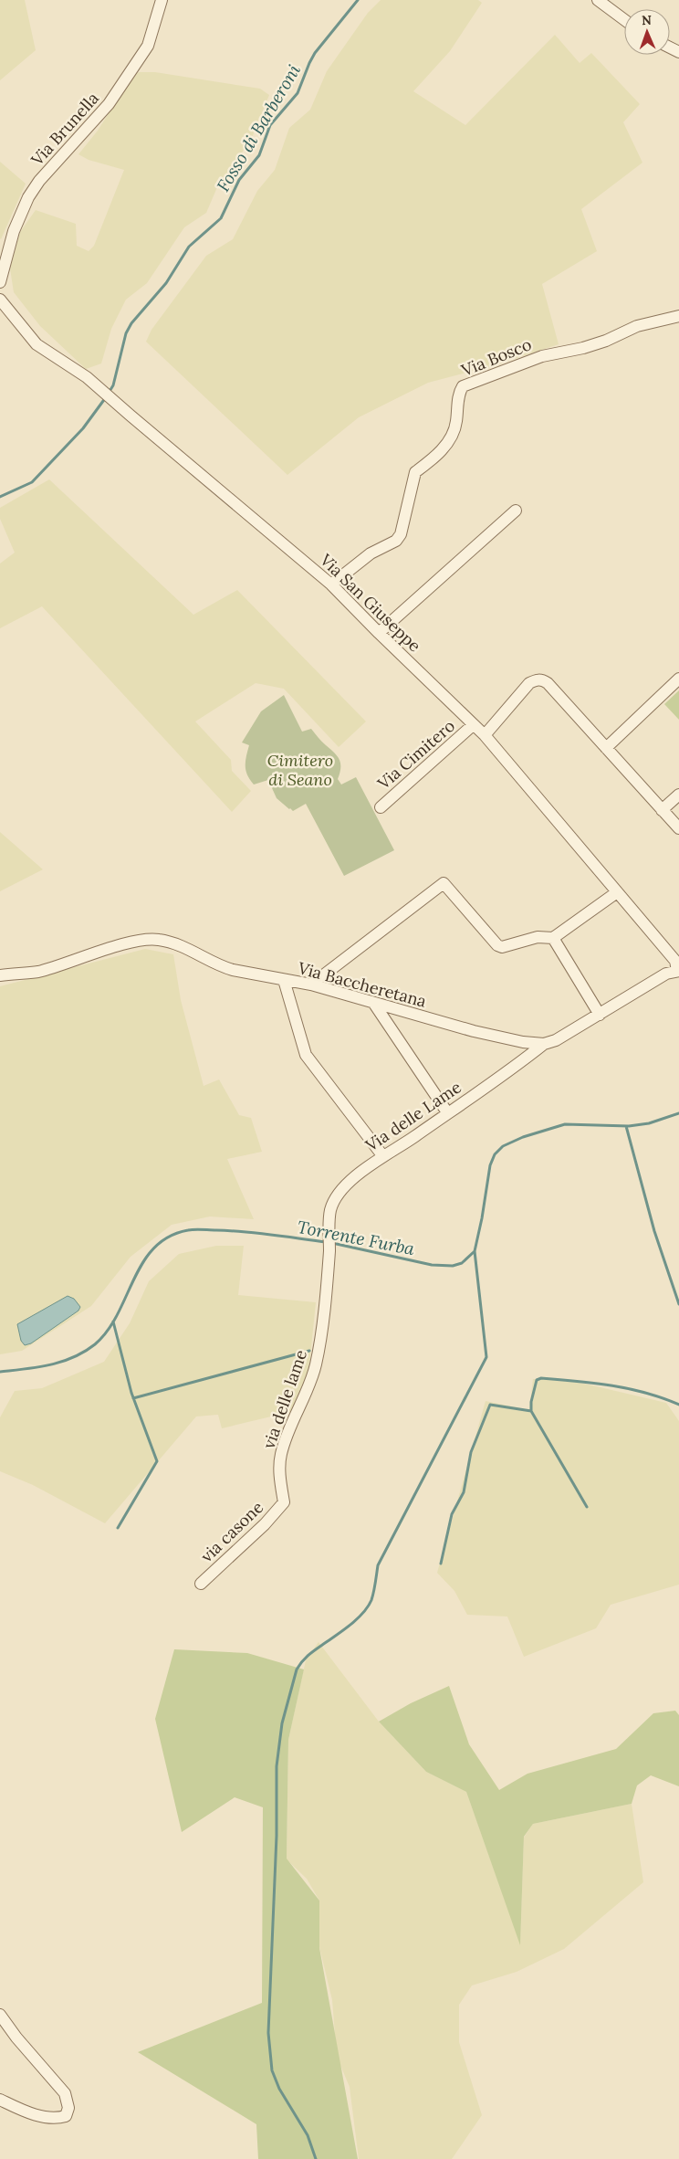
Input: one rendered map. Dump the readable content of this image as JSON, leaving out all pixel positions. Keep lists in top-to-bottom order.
{
  "streets": {
    "street": [
      "Via Brunella",
      "Via Bosco",
      "Via San Giuseppe",
      "Via Cimitero",
      "Via Baccheretana",
      "Via delle Lame",
      "via delle lame",
      "via casone"
    ]
  },
  "crossings": [
    ["Via Bosco", "Via San Giuseppe"],
    ["Via San Giuseppe", "Via Cimitero"],
    ["Via San Giuseppe", "Via Baccheretana"],
    ["Via Baccheretana", "Via delle Lame"],
    ["Via delle Lame", "via delle lame"],
    ["via delle lame", "via casone"]
  ],
  "water": ["Fosso di Barberoni", "Torrente Furba"],
  "parks": ["Cimitero di Seano"],
  "north": "top"
}
